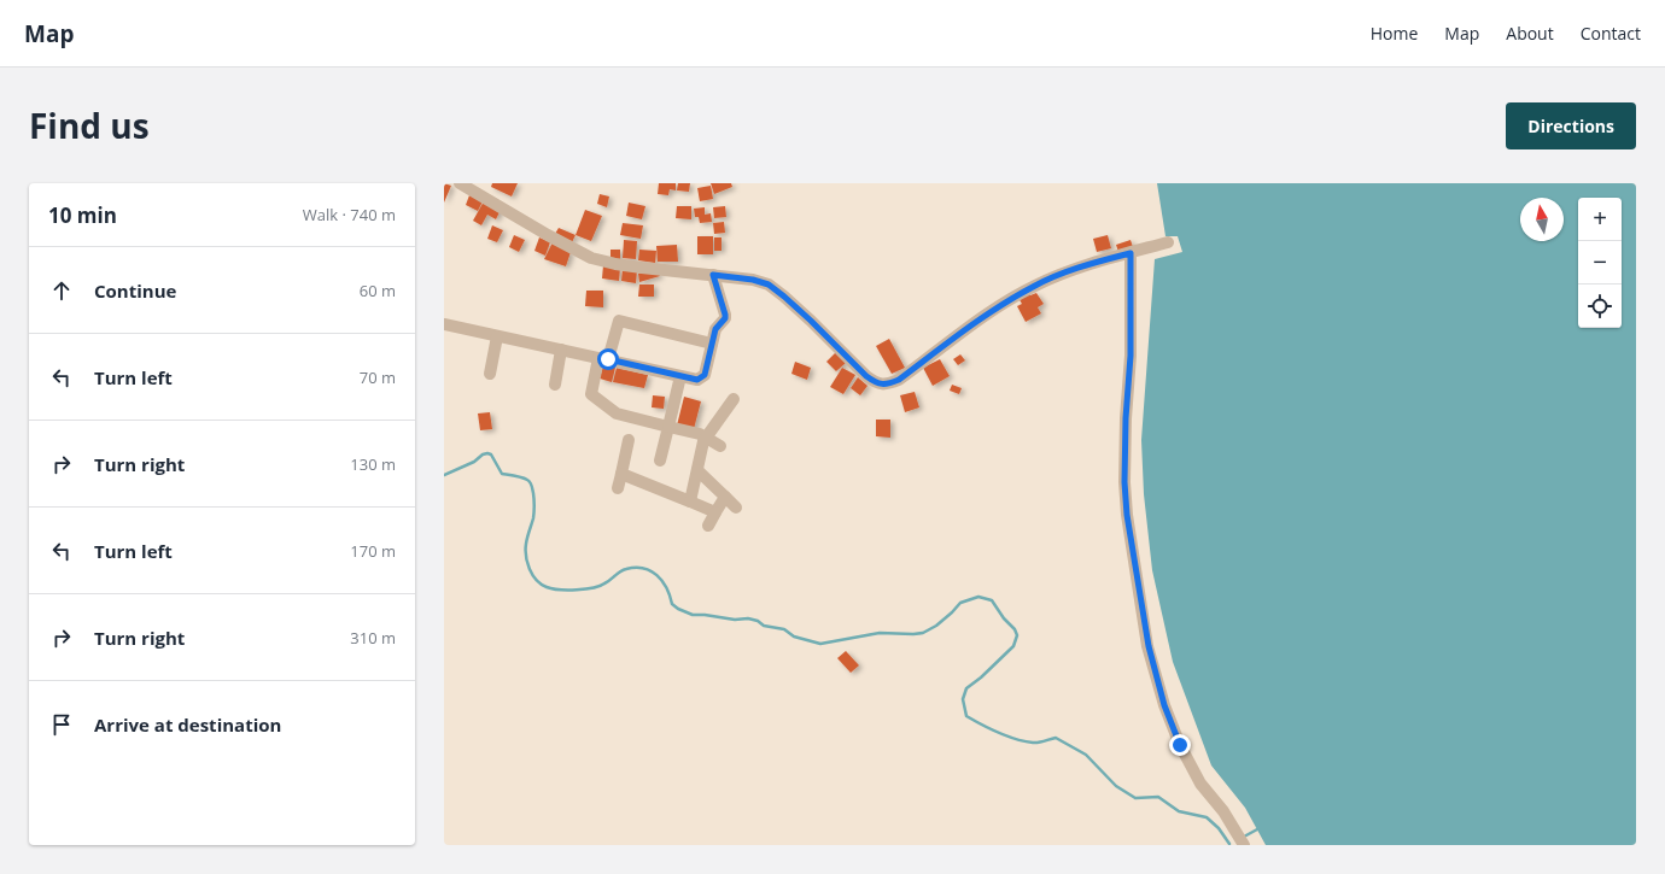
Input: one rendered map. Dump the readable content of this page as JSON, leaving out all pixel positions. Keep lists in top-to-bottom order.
{
  "north": "top",
  "page": {
    "header": "Map",
    "nav": [
      "Home",
      "Map",
      "About",
      "Contact"
    ],
    "title": "Find us",
    "buttons": "Directions",
    "heading": ["10 min", "Walk · 740 m"],
    "map_buttons": ["+", "−"],
    "list": [
      ["Continue", "60 m"],
      ["Turn left", "70 m"],
      ["Turn right", "130 m"],
      ["Turn left", "170 m"],
      ["Turn right", "310 m"],
      "Arrive at destination"
    ]
  }
}
